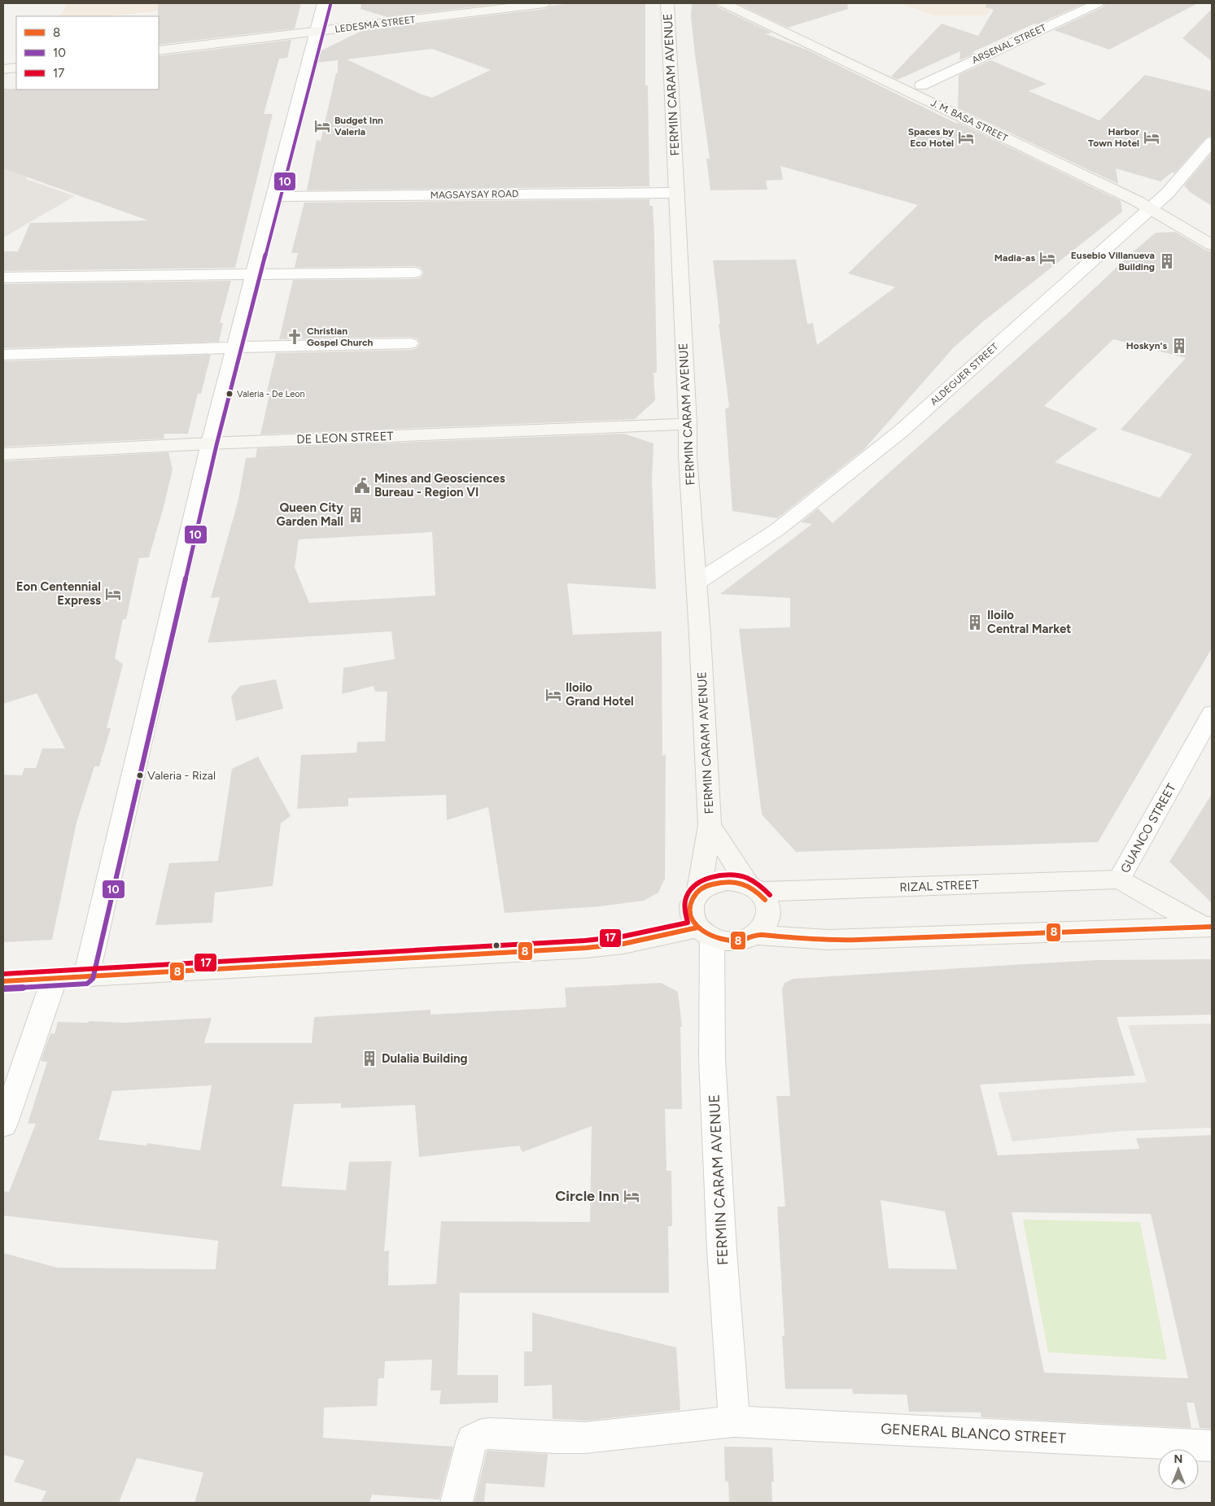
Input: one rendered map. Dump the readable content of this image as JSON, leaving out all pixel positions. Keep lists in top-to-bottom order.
{
  "streets": {
    "main road": [
      "LEDESMA STREET",
      "FERMIN CARAM AVENUE",
      "J. M. BASA STREET",
      "DE LEON STREET",
      "GUANCO STREET",
      "RIZAL STREET"
    ],
    "street": [
      "ARSENAL STREET",
      "MAGSAYSAY ROAD",
      "ALDEGUER STREET",
      "GENERAL BLANCO STREET"
    ]
  },
  "crossings": [
    ["ARSENAL STREET", "J. M. BASA STREET"],
    ["FERMIN CARAM AVENUE", "MAGSAYSAY ROAD"],
    ["FERMIN CARAM AVENUE", "ALDEGUER STREET"],
    ["FERMIN CARAM AVENUE", "DE LEON STREET"],
    ["FERMIN CARAM AVENUE", "RIZAL STREET"],
    ["FERMIN CARAM AVENUE", "GENERAL BLANCO STREET"],
    ["J. M. BASA STREET", "ALDEGUER STREET"],
    ["GUANCO STREET", "RIZAL STREET"]
  ],
  "places": {
    "hotel": [
      "Budget Inn Valeria",
      "Spaces by Eco Hotel",
      "Harbor Town Hotel",
      "Madia-as",
      "Eon Centennial Express",
      "Iloilo Grand Hotel",
      "Circle Inn"
    ],
    "building": [
      "Eusebio Villanueva Building",
      "Hoskyn's",
      "Queen City Garden Mall",
      "Iloilo Central Market",
      "Dulalia Building"
    ],
    "church": ["Christian Gospel Church"],
    "other": ["Valeria - De Leon", "Valeria - Rizal"],
    "public building": ["Mines and Geosciences Bureau - Region VI"]
  },
  "lines": ["transit line 10", "transit line 17", "transit line 8"],
  "legend": ["8", "10", "17"],
  "north": "top"
}
